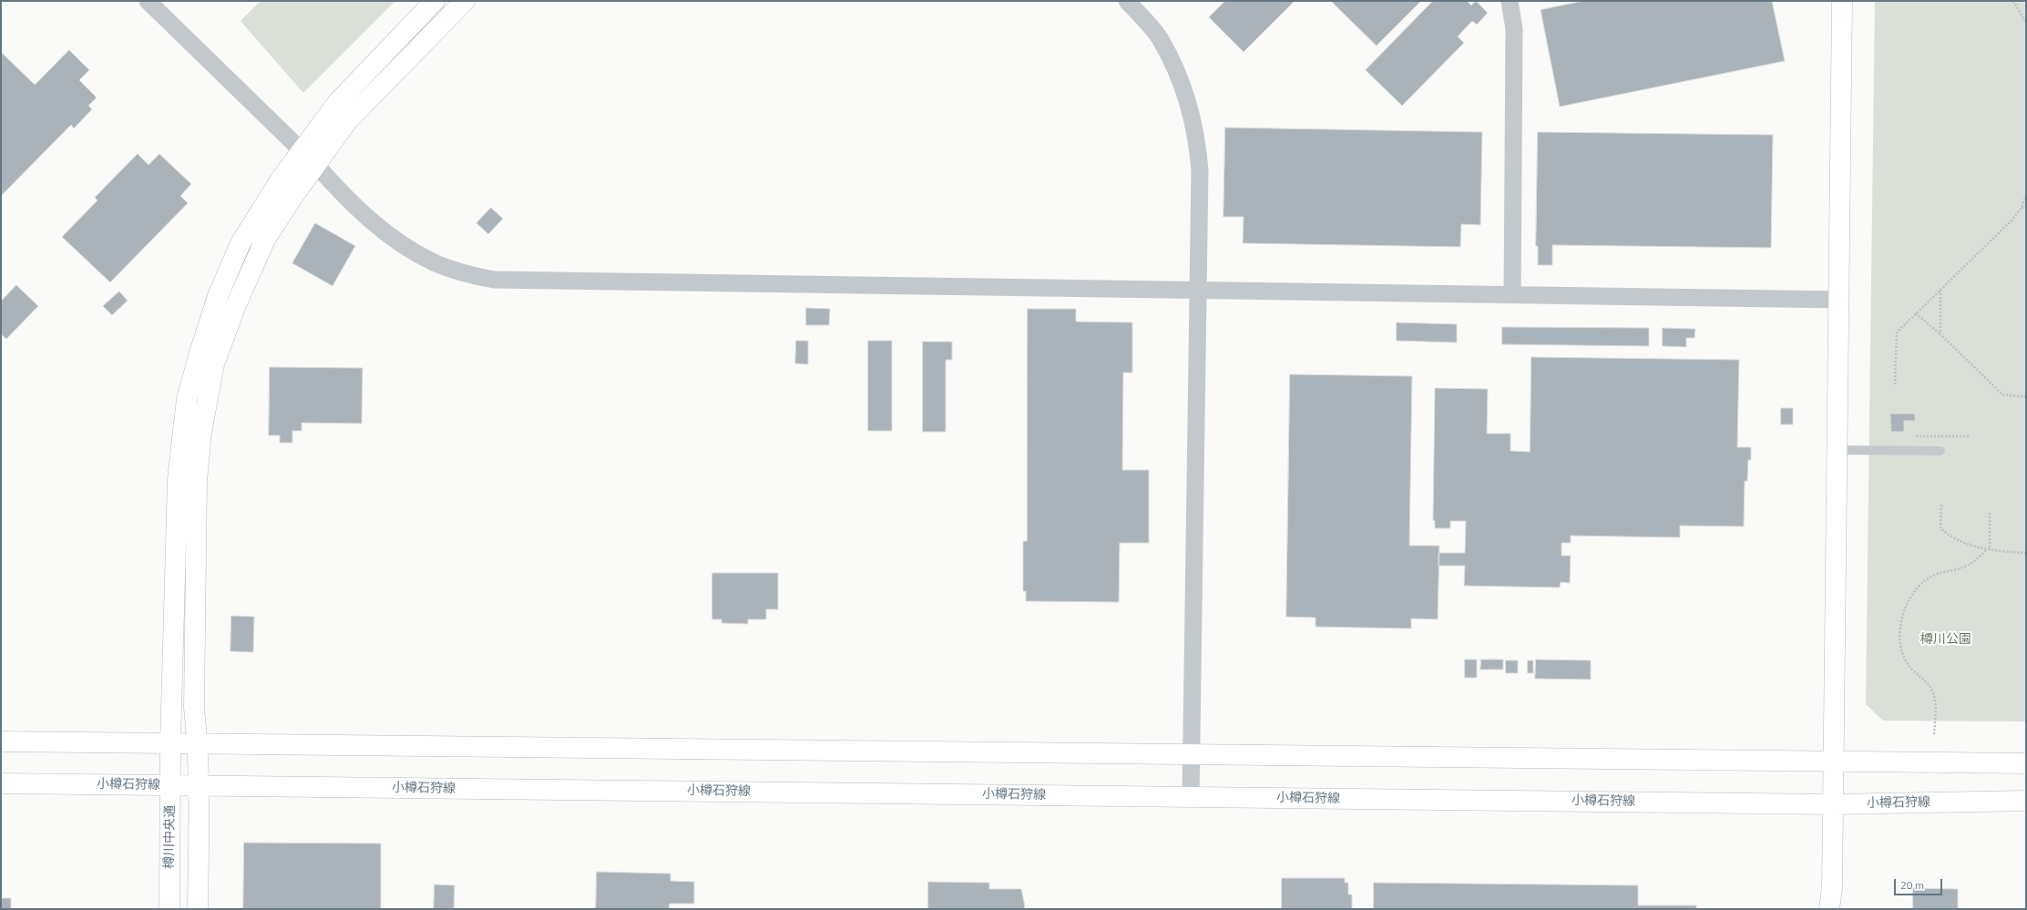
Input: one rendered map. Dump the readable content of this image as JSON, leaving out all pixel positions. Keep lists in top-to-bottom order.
{
  "streets": {
    "main road": ["小樽石狩線", "樽川中央通"]
  },
  "crossings": [
    ["小樽石狩線", "樽川中央通"]
  ],
  "parks": ["樽川公園"],
  "scale_bar": "20 m"
}
